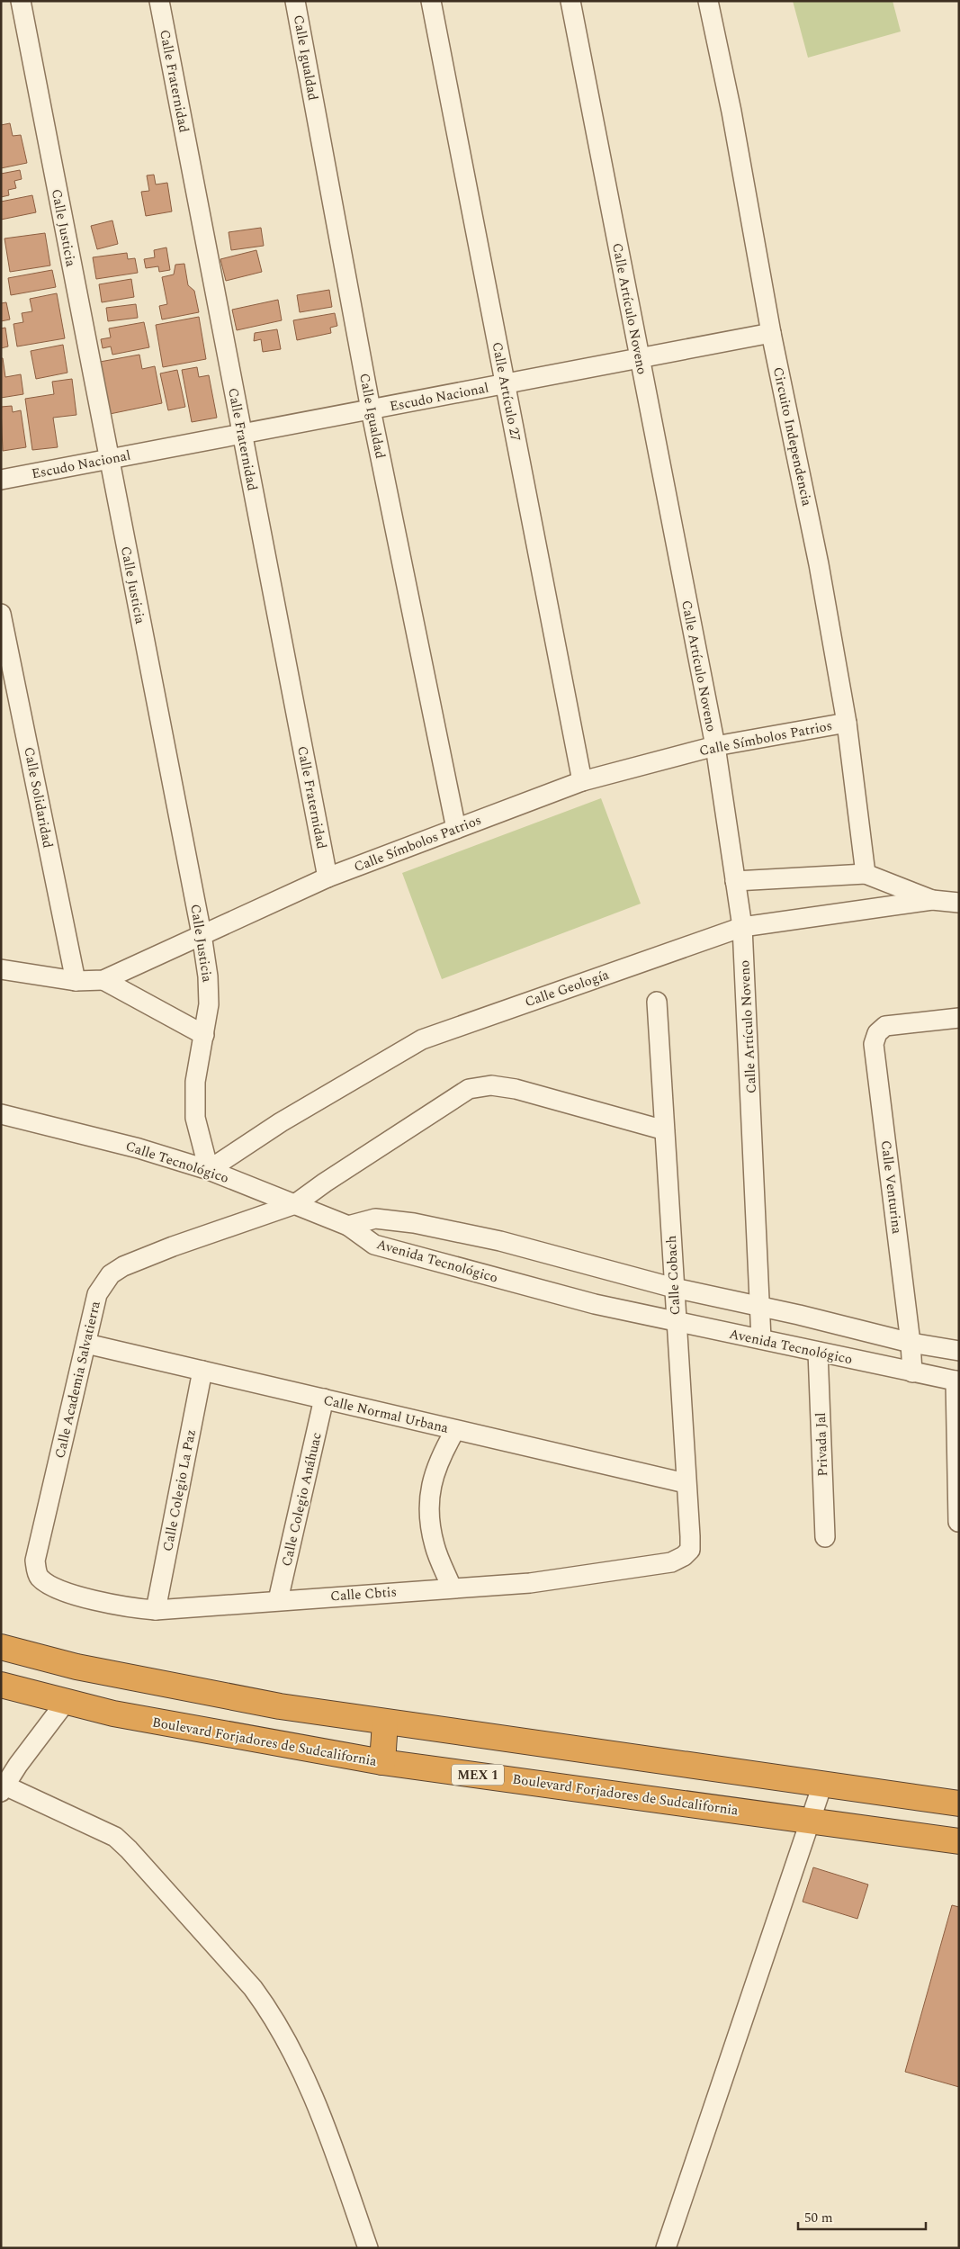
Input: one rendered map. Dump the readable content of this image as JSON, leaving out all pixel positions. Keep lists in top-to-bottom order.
{
  "streets": {
    "highway": ["Boulevard Forjadores de Sudcalifornia", "MEX 1"],
    "street": [
      "Calle Igualdad",
      "Calle Fraternidad",
      "Calle Justicia",
      "Calle Artículo Noveno",
      "Calle Artículo 27",
      "Escudo Nacional",
      "Circuito Independencia",
      "Calle Símbolos Patrios",
      "Calle Solidaridad",
      "Calle Geología",
      "Calle Tecnológico",
      "Calle Venturina",
      "Avenida Tecnológico",
      "Calle Cobach",
      "Calle Academia Salvatierra",
      "Calle Normal Urbana",
      "Privada Jal",
      "Calle Colegio La Paz",
      "Calle Colegio Anáhuac",
      "Calle Cbtis"
    ]
  },
  "crossings": [
    ["Calle Igualdad", "Escudo Nacional"],
    ["Calle Igualdad", "Calle Símbolos Patrios"],
    ["Calle Fraternidad", "Escudo Nacional"],
    ["Calle Fraternidad", "Calle Símbolos Patrios"],
    ["Calle Justicia", "Escudo Nacional"],
    ["Calle Justicia", "Calle Símbolos Patrios"],
    ["Calle Justicia", "Calle Geología"],
    ["Calle Justicia", "Calle Tecnológico"],
    ["Calle Artículo Noveno", "Escudo Nacional"],
    ["Calle Artículo Noveno", "Calle Símbolos Patrios"],
    ["Calle Artículo Noveno", "Calle Geología"],
    ["Calle Artículo Noveno", "Avenida Tecnológico"],
    ["Calle Artículo 27", "Escudo Nacional"],
    ["Calle Artículo 27", "Calle Símbolos Patrios"],
    ["Escudo Nacional", "Circuito Independencia"],
    ["Circuito Independencia", "Calle Símbolos Patrios"],
    ["Calle Símbolos Patrios", "Calle Solidaridad"],
    ["Calle Geología", "Calle Tecnológico"],
    ["Calle Tecnológico", "Avenida Tecnológico"],
    ["Calle Tecnológico", "Calle Academia Salvatierra"],
    ["Calle Venturina", "Avenida Tecnológico"],
    ["Avenida Tecnológico", "Calle Cobach"],
    ["Avenida Tecnológico", "Privada Jal"],
    ["Calle Cobach", "Calle Academia Salvatierra"],
    ["Calle Cobach", "Calle Normal Urbana"],
    ["Calle Cobach", "Calle Cbtis"],
    ["Calle Academia Salvatierra", "Calle Normal Urbana"],
    ["Calle Academia Salvatierra", "Calle Cbtis"],
    ["Calle Normal Urbana", "Calle Colegio La Paz"],
    ["Calle Normal Urbana", "Calle Colegio Anáhuac"],
    ["Calle Colegio La Paz", "Calle Cbtis"],
    ["Calle Colegio Anáhuac", "Calle Cbtis"]
  ],
  "scale_bar": "50 m"
}
